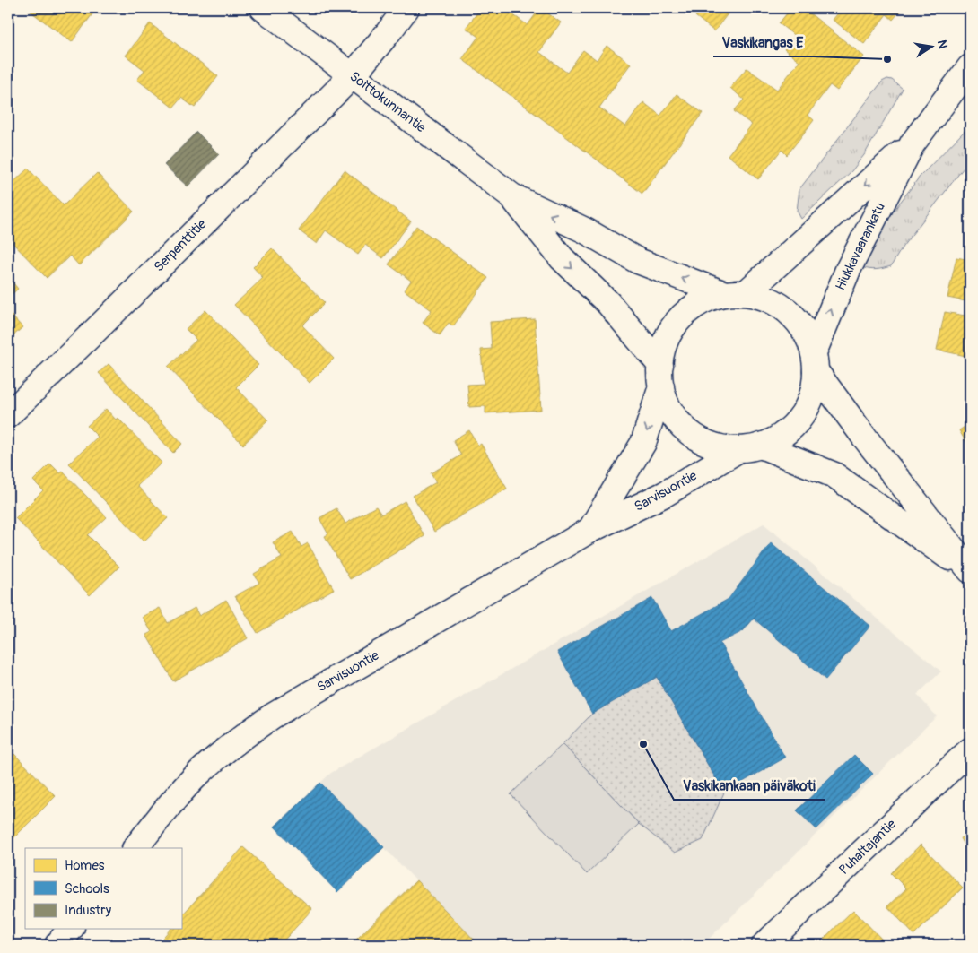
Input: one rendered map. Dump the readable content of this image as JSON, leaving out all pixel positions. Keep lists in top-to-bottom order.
{
  "streets": {
    "street": [
      "Soittokunnantie",
      "Serpenttitie",
      "Hiukkavaarankatu",
      "Sarvisuontie",
      "Puhaltajantie"
    ]
  },
  "crossings": [
    ["Soittokunnantie", "Serpenttitie"],
    ["Soittokunnantie", "Hiukkavaarankatu"],
    ["Soittokunnantie", "Sarvisuontie"],
    ["Hiukkavaarankatu", "Sarvisuontie"]
  ],
  "places": ["Vaskikangas E", "Vaskikankaan päiväkoti"],
  "legend": ["Homes", "Schools", "Industry"],
  "north": "right"
}
